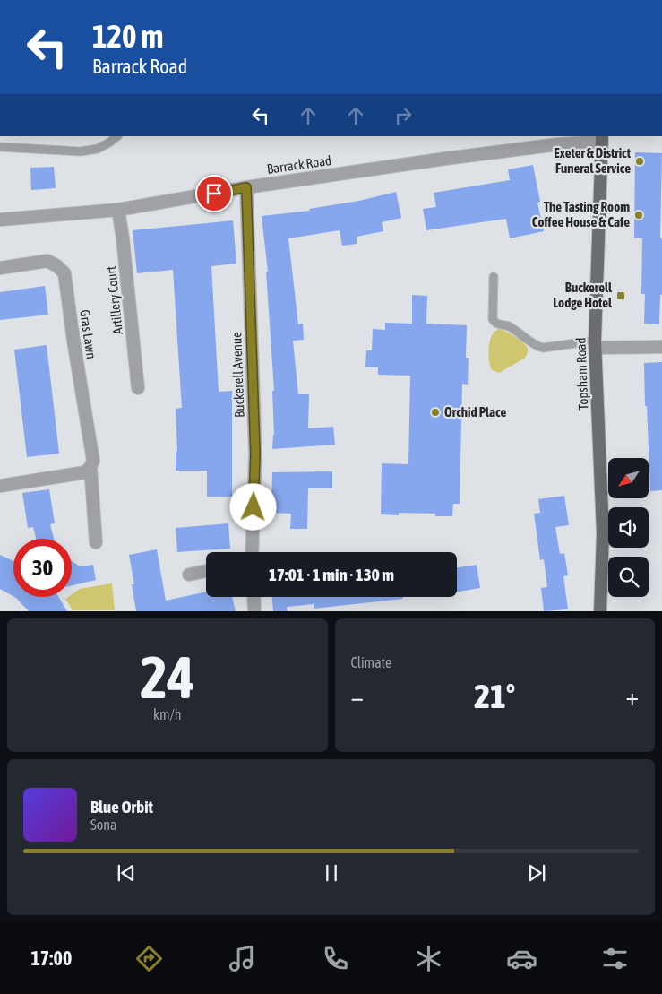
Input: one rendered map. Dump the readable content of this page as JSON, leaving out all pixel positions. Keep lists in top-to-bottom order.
{
  "streets": {
    "main road": ["Topsham Road"],
    "street": [
      "Barrack Road",
      "Artillery Court",
      "Gras Lawn",
      "Buckerell Avenue"
    ]
  },
  "crossings": [
    ["Barrack Road", "Artillery Court"],
    ["Barrack Road", "Topsham Road"],
    ["Barrack Road", "Buckerell Avenue"]
  ],
  "places": {
    "other": ["Exeter & District Funeral Service", "The Tasting Room Coffee House & Cafe", "Orchid Place"],
    "transit": ["Buckerell Lodge Hotel"]
  },
  "north": "bottom left",
  "page": {
    "turn": ["120 m", "Barrack Road"],
    "limit": "30",
    "trip": "17:01 · 1 min · 130 m",
    "tile": [
      ["24", "km/h"],
      "Climate"
    ],
    "heat": ["−", "21°", "+"],
    "song": ["Blue Orbit", "Sona"],
    "tabs": "17:00"
  }
}
